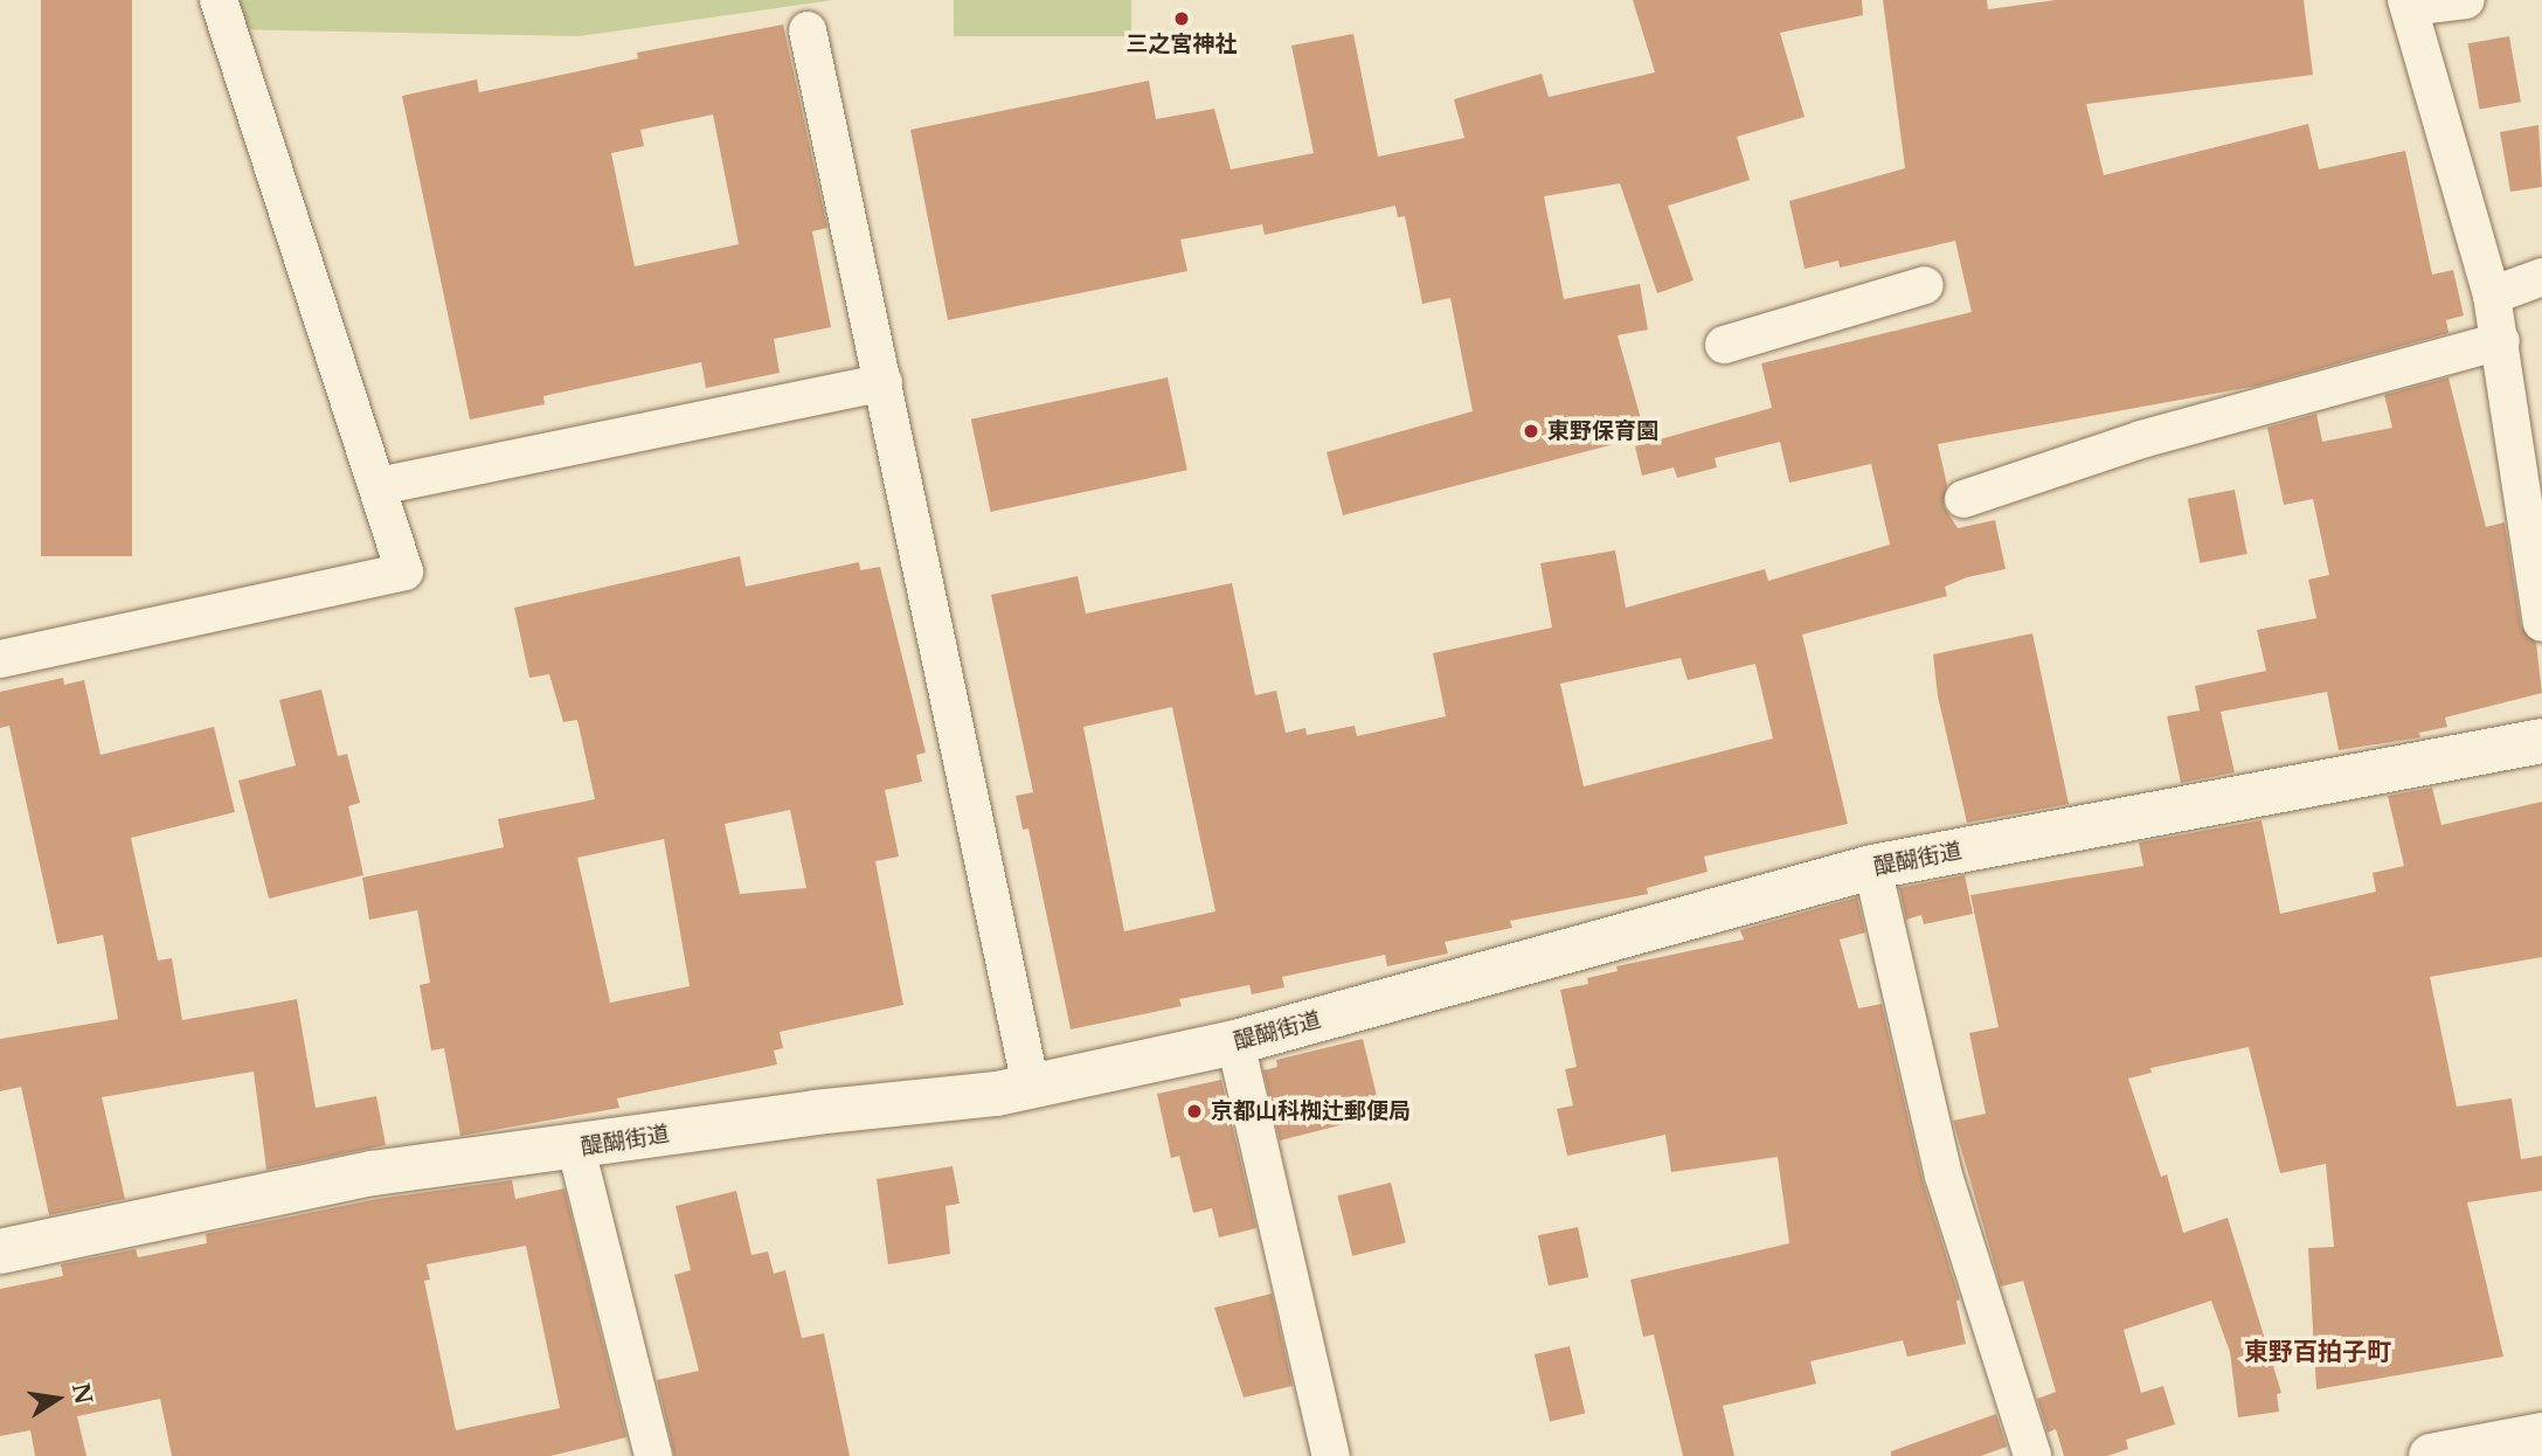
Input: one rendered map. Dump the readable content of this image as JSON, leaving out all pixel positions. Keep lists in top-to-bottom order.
{
  "streets": {
    "main road": ["醍醐街道"]
  },
  "districts": ["東野百拍子町"],
  "places": ["三之宮神社", "東野保育園", "京都山科椥辻郵便局"],
  "north": "right"
}
